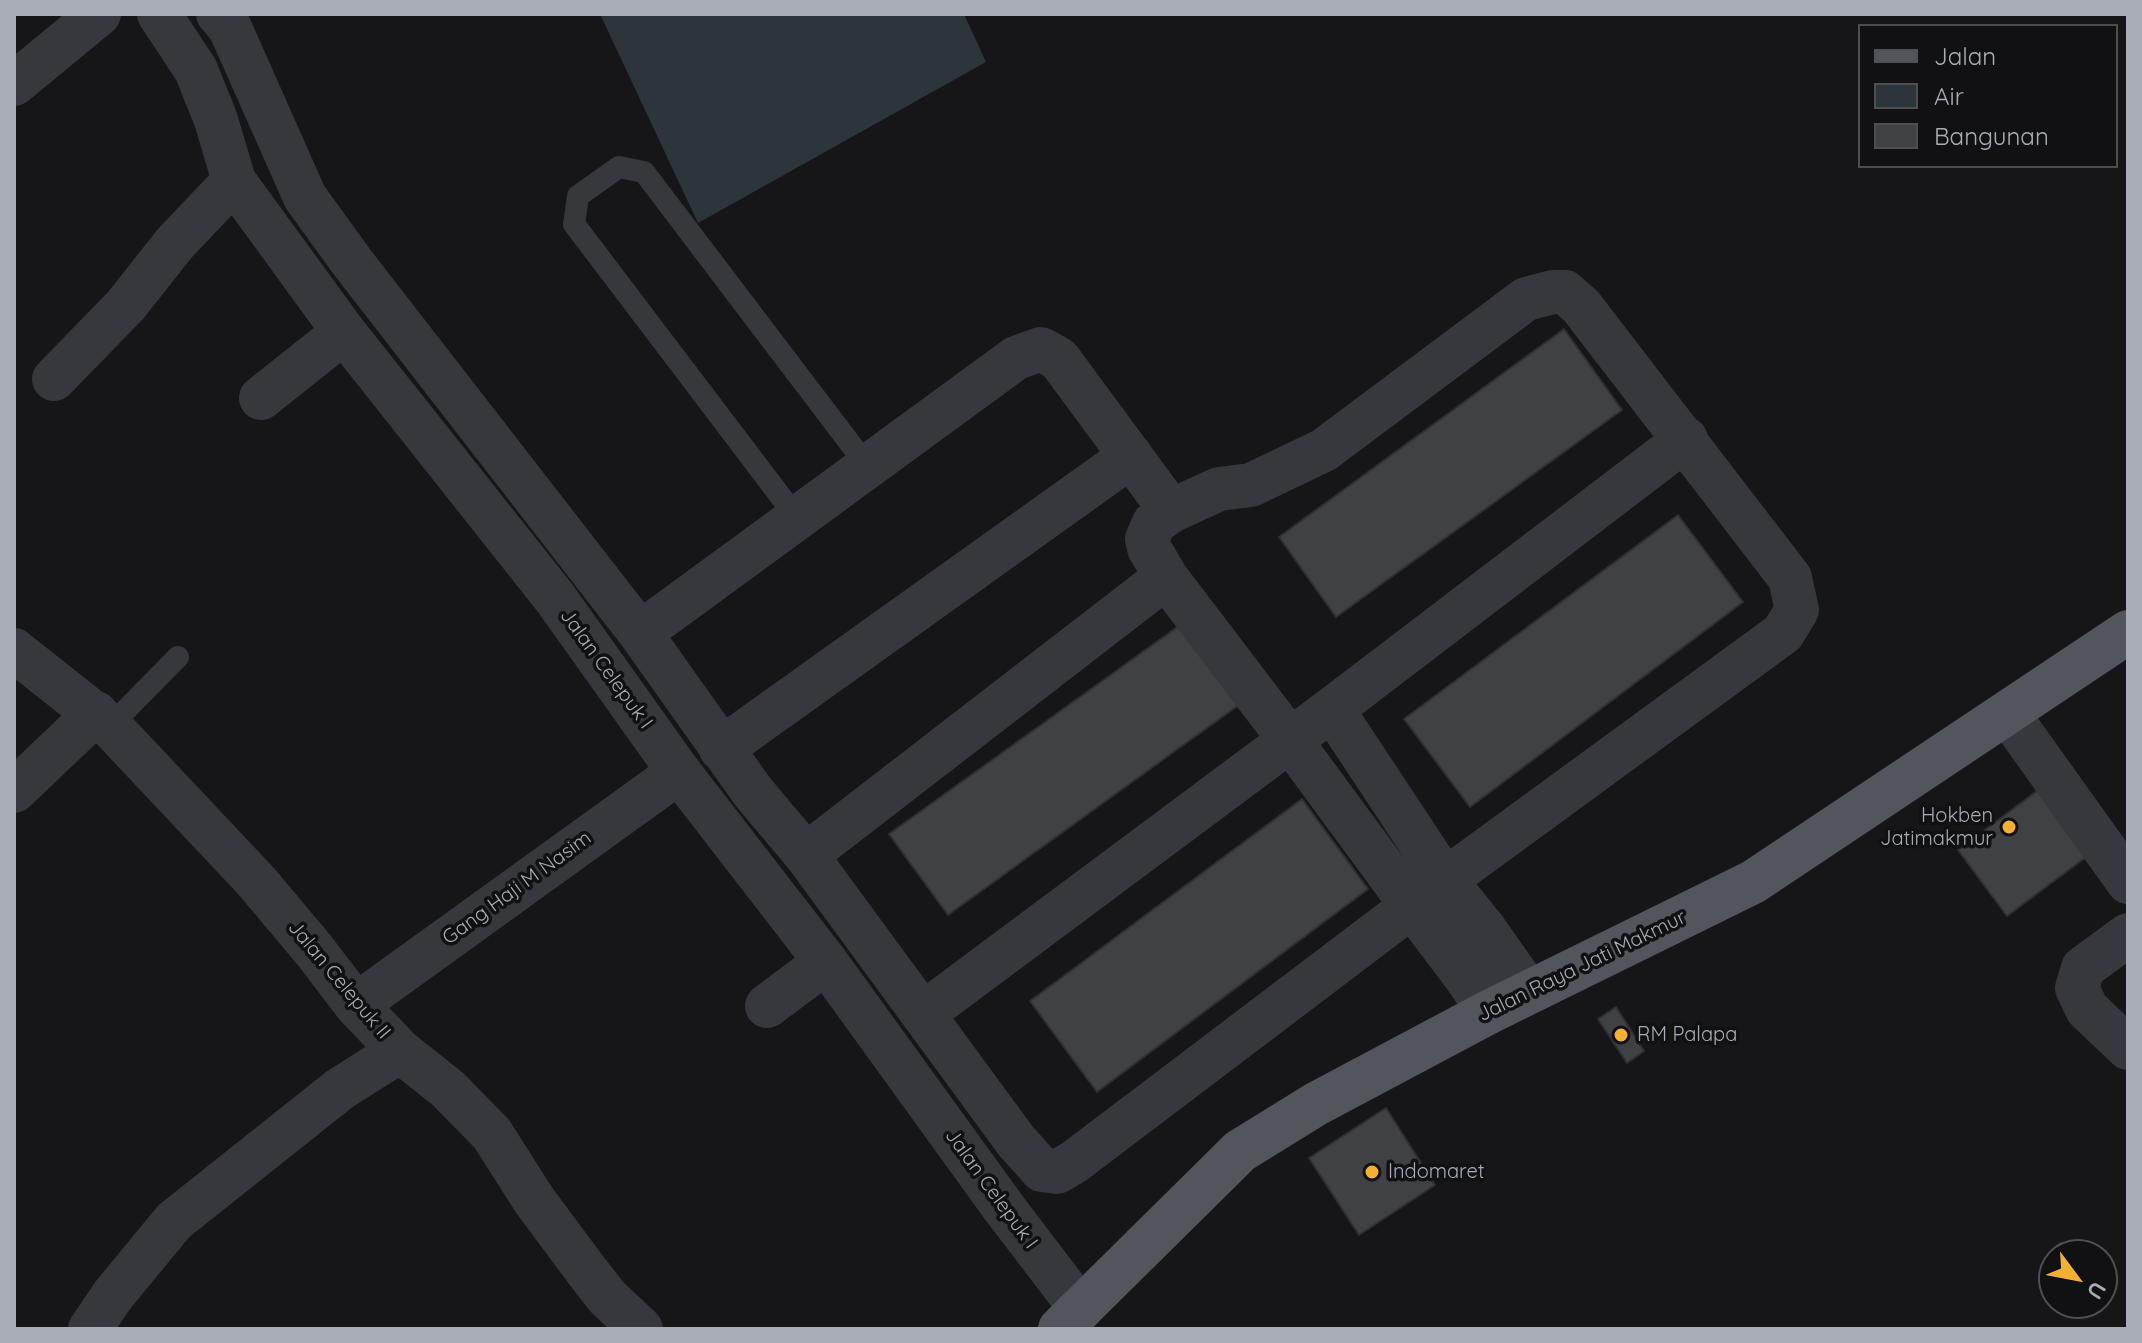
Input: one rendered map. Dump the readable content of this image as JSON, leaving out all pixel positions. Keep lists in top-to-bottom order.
{
  "streets": {
    "main road": ["Jalan Raya Jati Makmur"],
    "street": ["Jalan Celepuk I", "Gang Haji M Nasim", "Jalan Celepuk II"]
  },
  "crossings": [
    ["Jalan Celepuk I", "Gang Haji M Nasim"],
    ["Jalan Celepuk I", "Jalan Raya Jati Makmur"],
    ["Gang Haji M Nasim", "Jalan Celepuk II"]
  ],
  "places": ["Hokben Jatimakmur", "RM Palapa", "Indomaret"],
  "legend": ["Jalan", "Air", "Bangunan"],
  "north": "bottom right"
}
